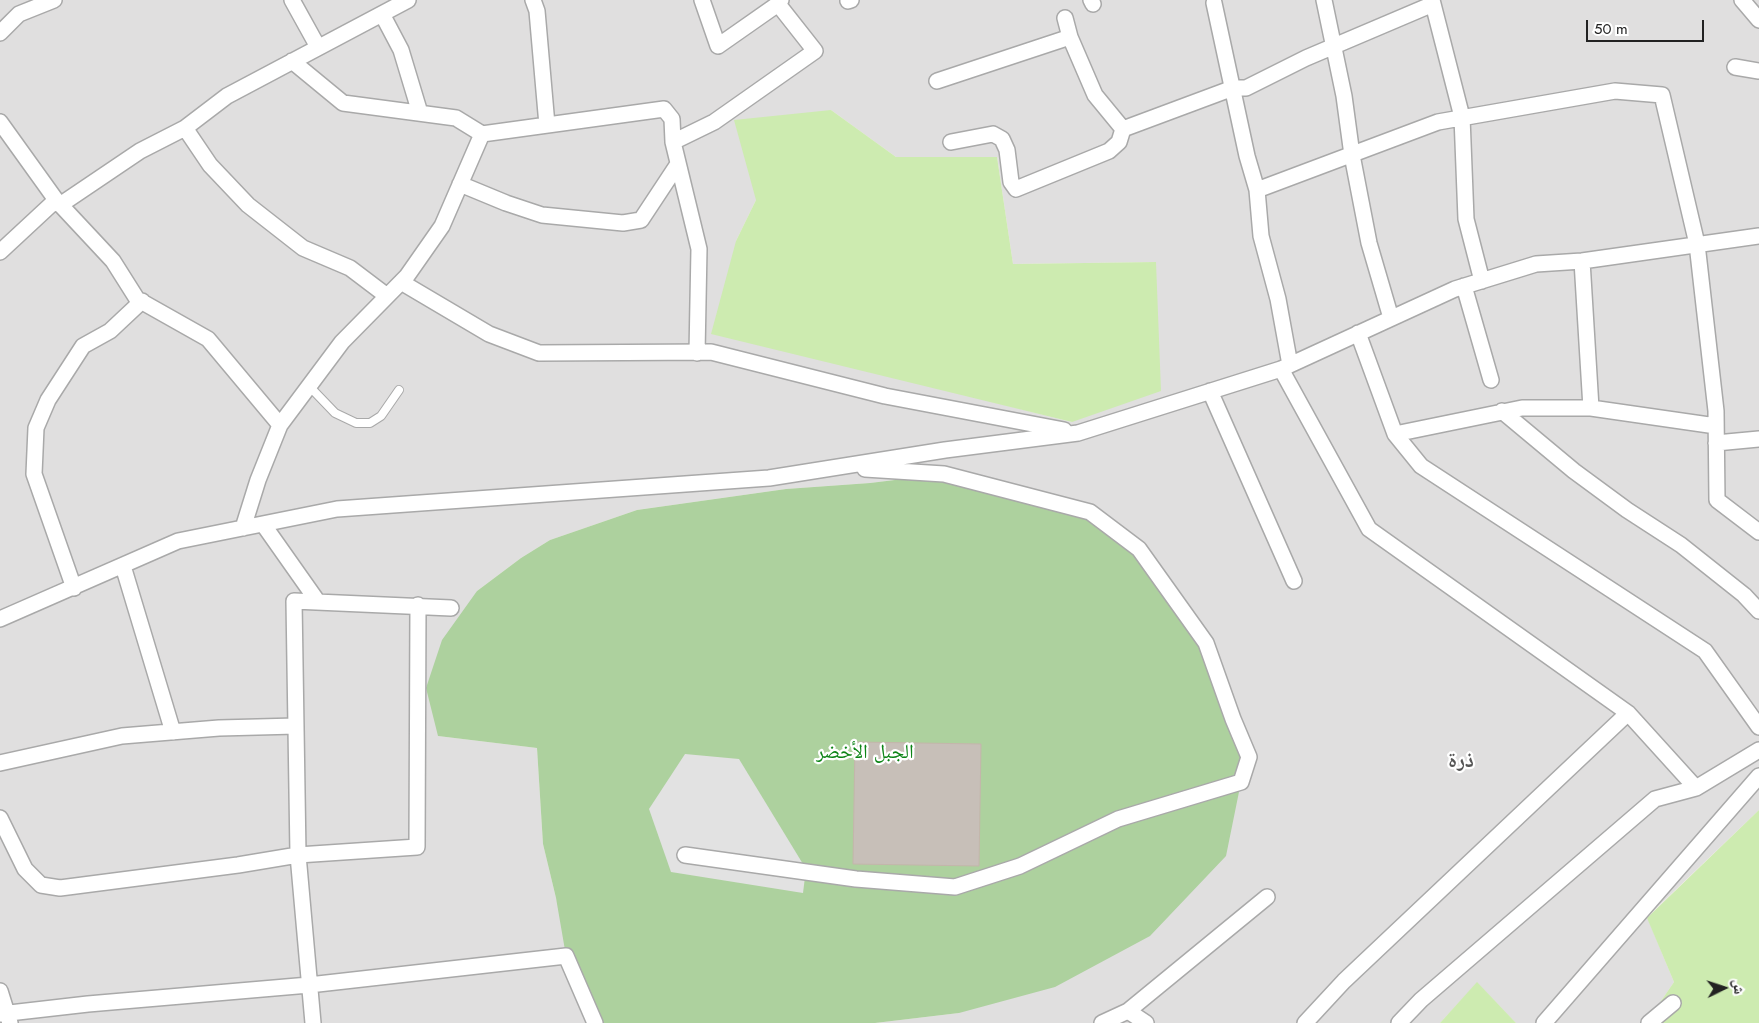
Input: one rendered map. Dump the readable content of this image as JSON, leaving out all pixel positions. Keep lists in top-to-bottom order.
{
  "districts": ["ذرة"],
  "parks": ["الجبل الأخضر"],
  "scale_bar": "50 m",
  "north": "right"
}
